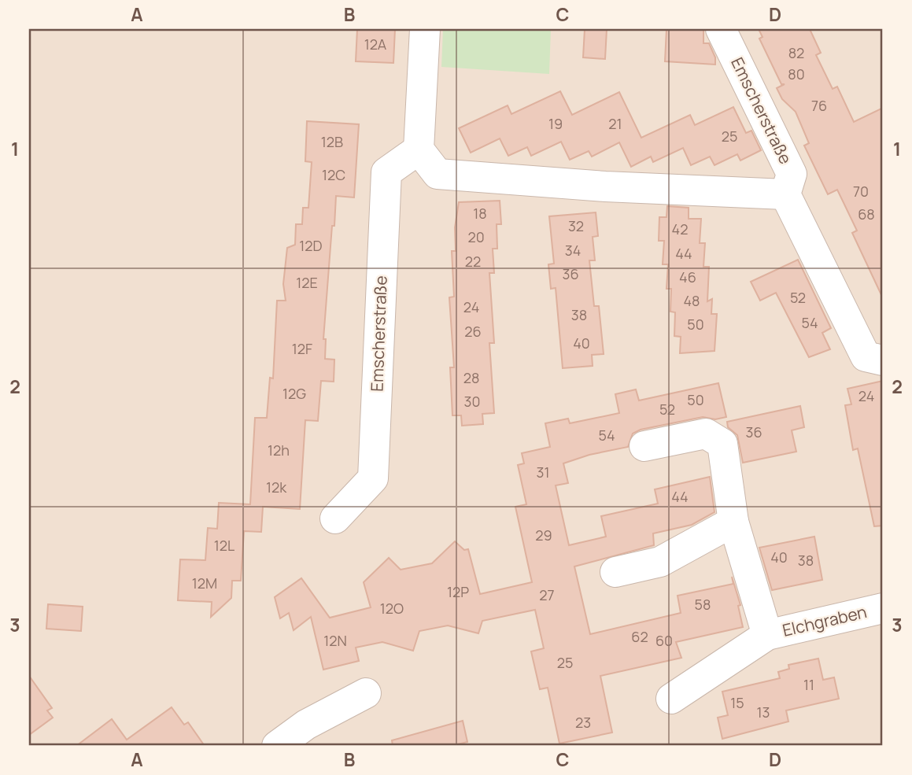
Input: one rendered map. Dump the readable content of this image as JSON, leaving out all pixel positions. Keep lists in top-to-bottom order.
{
  "streets": {
    "street": ["Emscherstraße", "Elchgraben"]
  },
  "house_numbers": [
    "12A",
    "82",
    "80",
    "76",
    "19",
    "21",
    "25",
    "12B",
    "12C",
    "70",
    "18",
    "68",
    "32",
    "42",
    "20",
    "12D",
    "34",
    "44",
    "22",
    "36",
    "46",
    "12E",
    "52",
    "48",
    "24",
    "38",
    "54",
    "50",
    "26",
    "40",
    "12F",
    "28",
    "12G",
    "24",
    "50",
    "30",
    "52",
    "36",
    "54",
    "12h",
    "31",
    "12k",
    "44",
    "29",
    "12L",
    "40",
    "38",
    "12M",
    "12P",
    "27",
    "58",
    "12O",
    "62",
    "12N",
    "60",
    "25",
    "11",
    "15",
    "13",
    "23"
  ],
  "grid": {
    "columns": [
      "A",
      "B",
      "C",
      "D"
    ],
    "rows": ["1", "2", "3"]
  }
}
